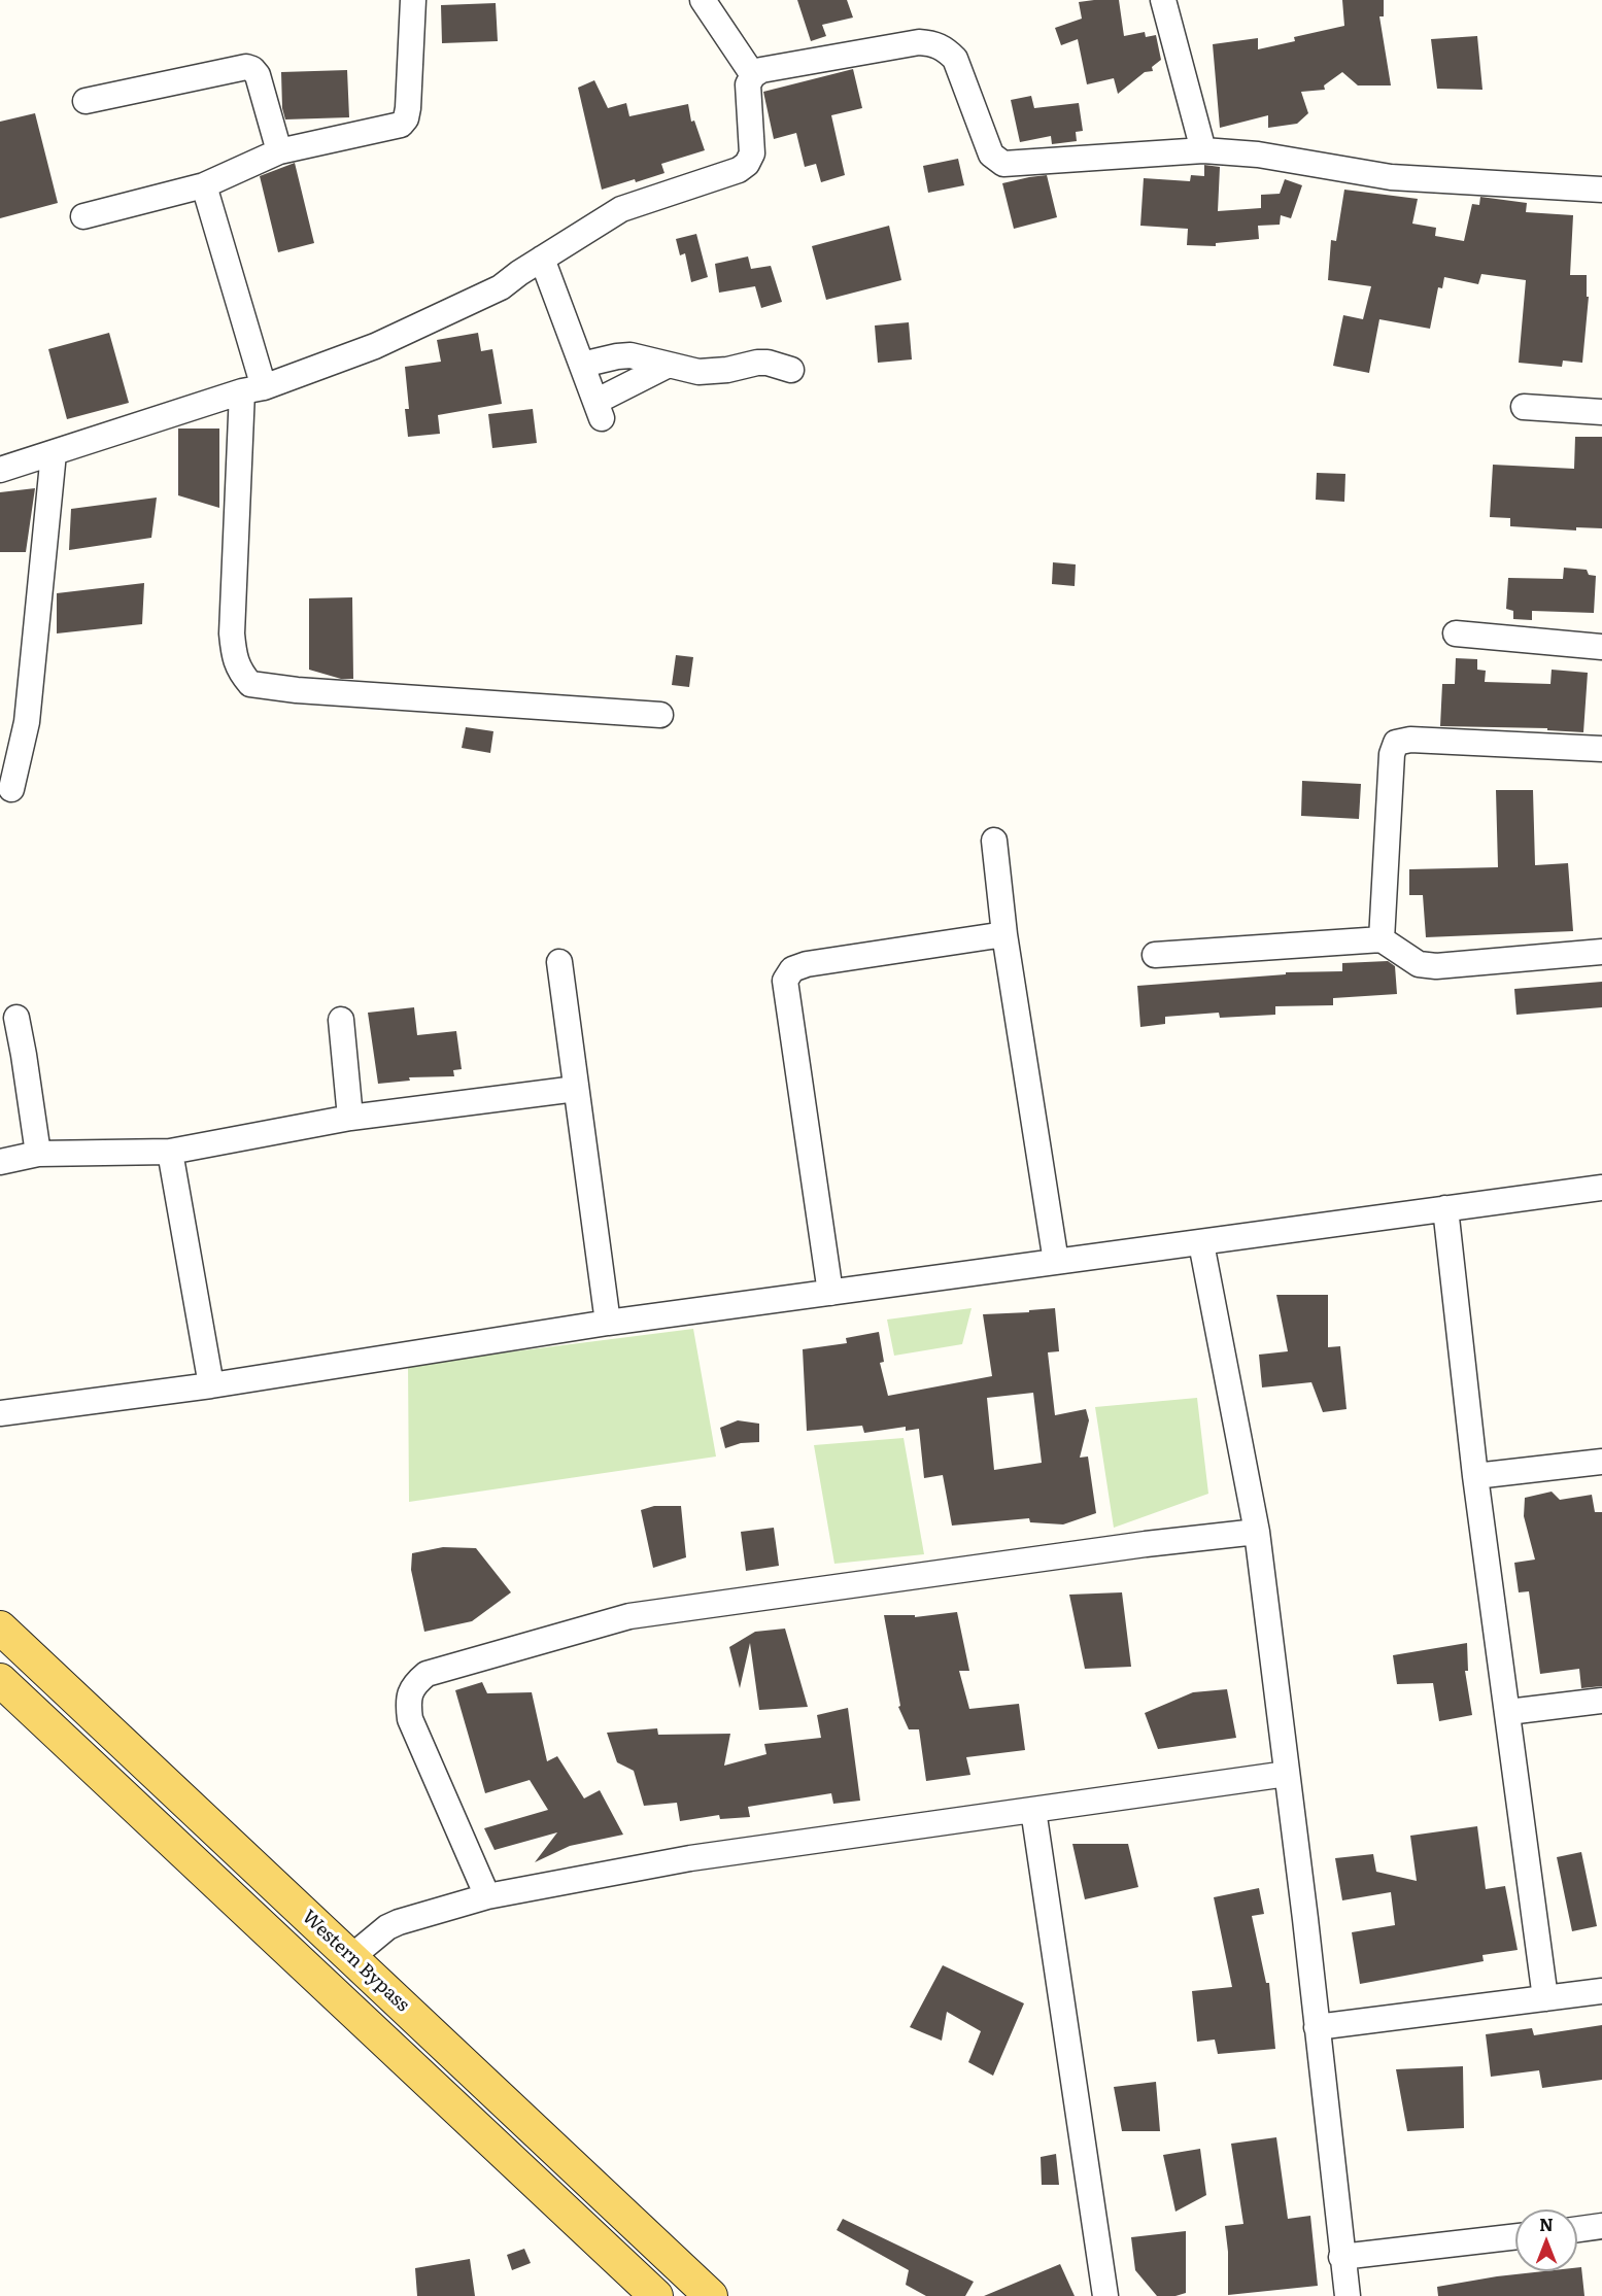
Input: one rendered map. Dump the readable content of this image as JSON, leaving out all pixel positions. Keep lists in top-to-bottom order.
{
  "streets": {
    "main road": ["Western Bypass"]
  },
  "north": "top"
}
